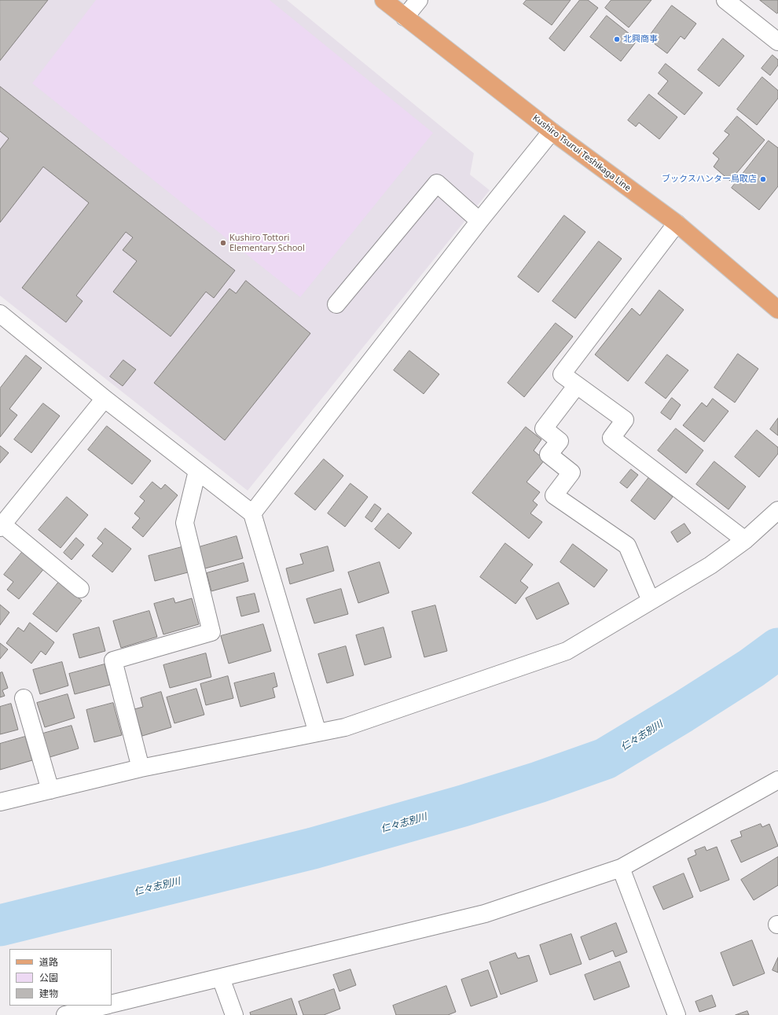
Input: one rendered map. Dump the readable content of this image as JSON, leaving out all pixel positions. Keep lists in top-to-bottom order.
{
  "streets": {
    "main road": ["Kushiro Tsurui Teshikaga Line"]
  },
  "water": ["仁々志別川"],
  "places": ["北興商事", "ブックスハンター鳥取店", "Kushiro Tottori Elementary School"],
  "legend": ["道路", "公園", "建物"]
}
